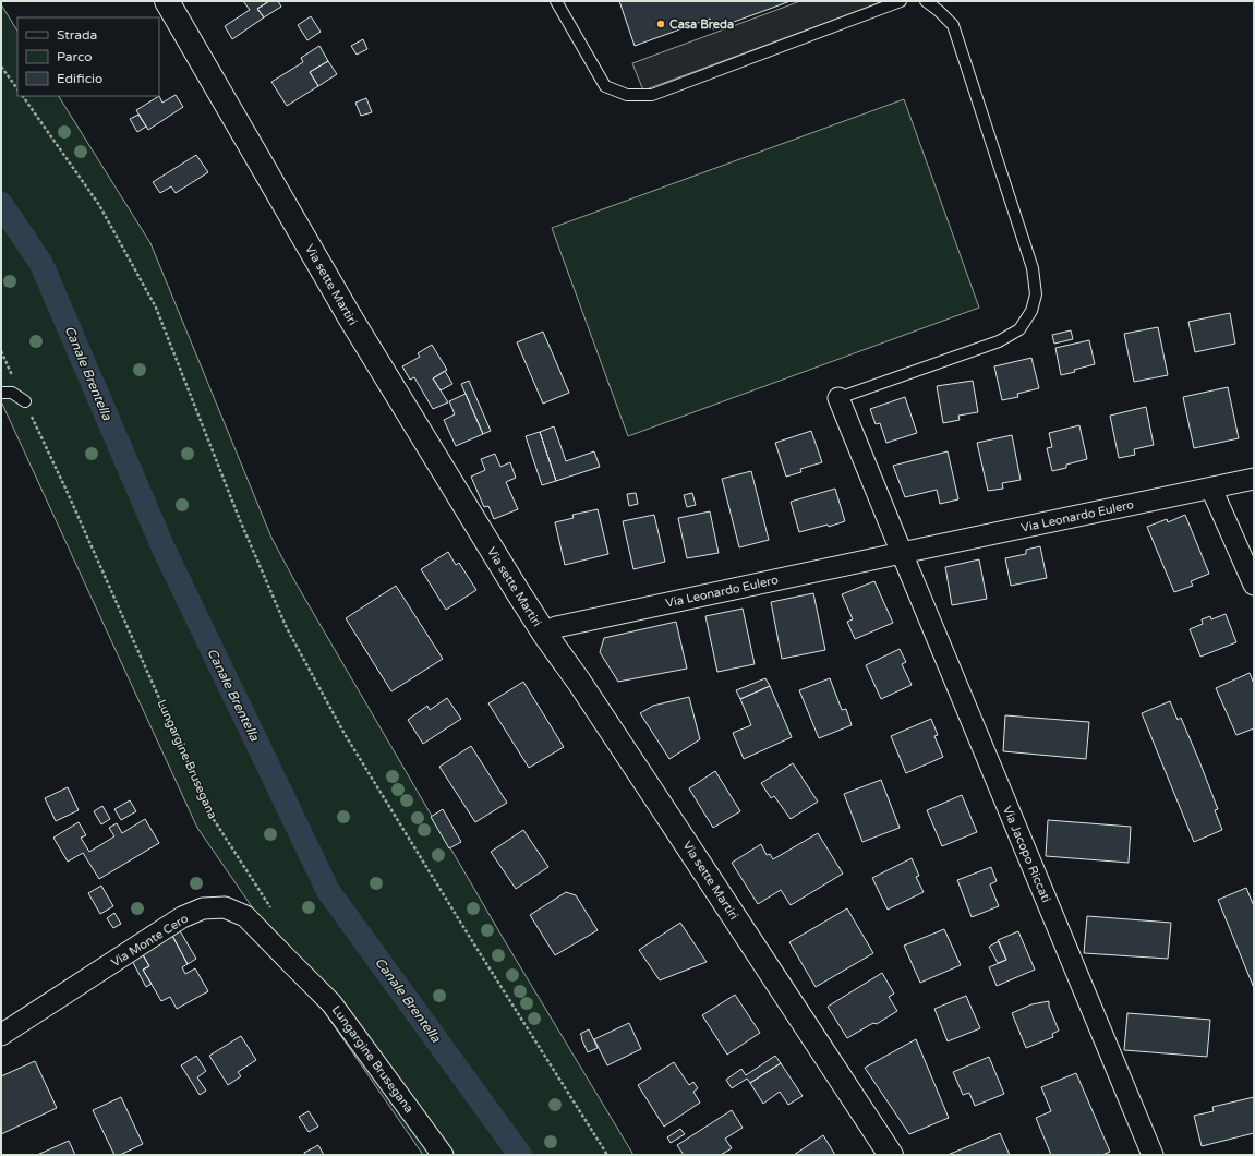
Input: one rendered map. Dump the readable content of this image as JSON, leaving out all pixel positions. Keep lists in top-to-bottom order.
{
  "streets": {
    "main road": ["Via sette Martiri"],
    "street": [
      "Via Leonardo Eulero",
      "Lungargine Brusegana",
      "Via Jacopo Riccati",
      "Via Monte Cero"
    ]
  },
  "crossings": [
    ["Via sette Martiri", "Via Leonardo Eulero"],
    ["Via Leonardo Eulero", "Via Jacopo Riccati"],
    ["Lungargine Brusegana", "Via Monte Cero"]
  ],
  "water": ["Canale Brentella"],
  "places": ["Casa Breda"],
  "legend": ["Strada", "Parco", "Edificio"]
}
